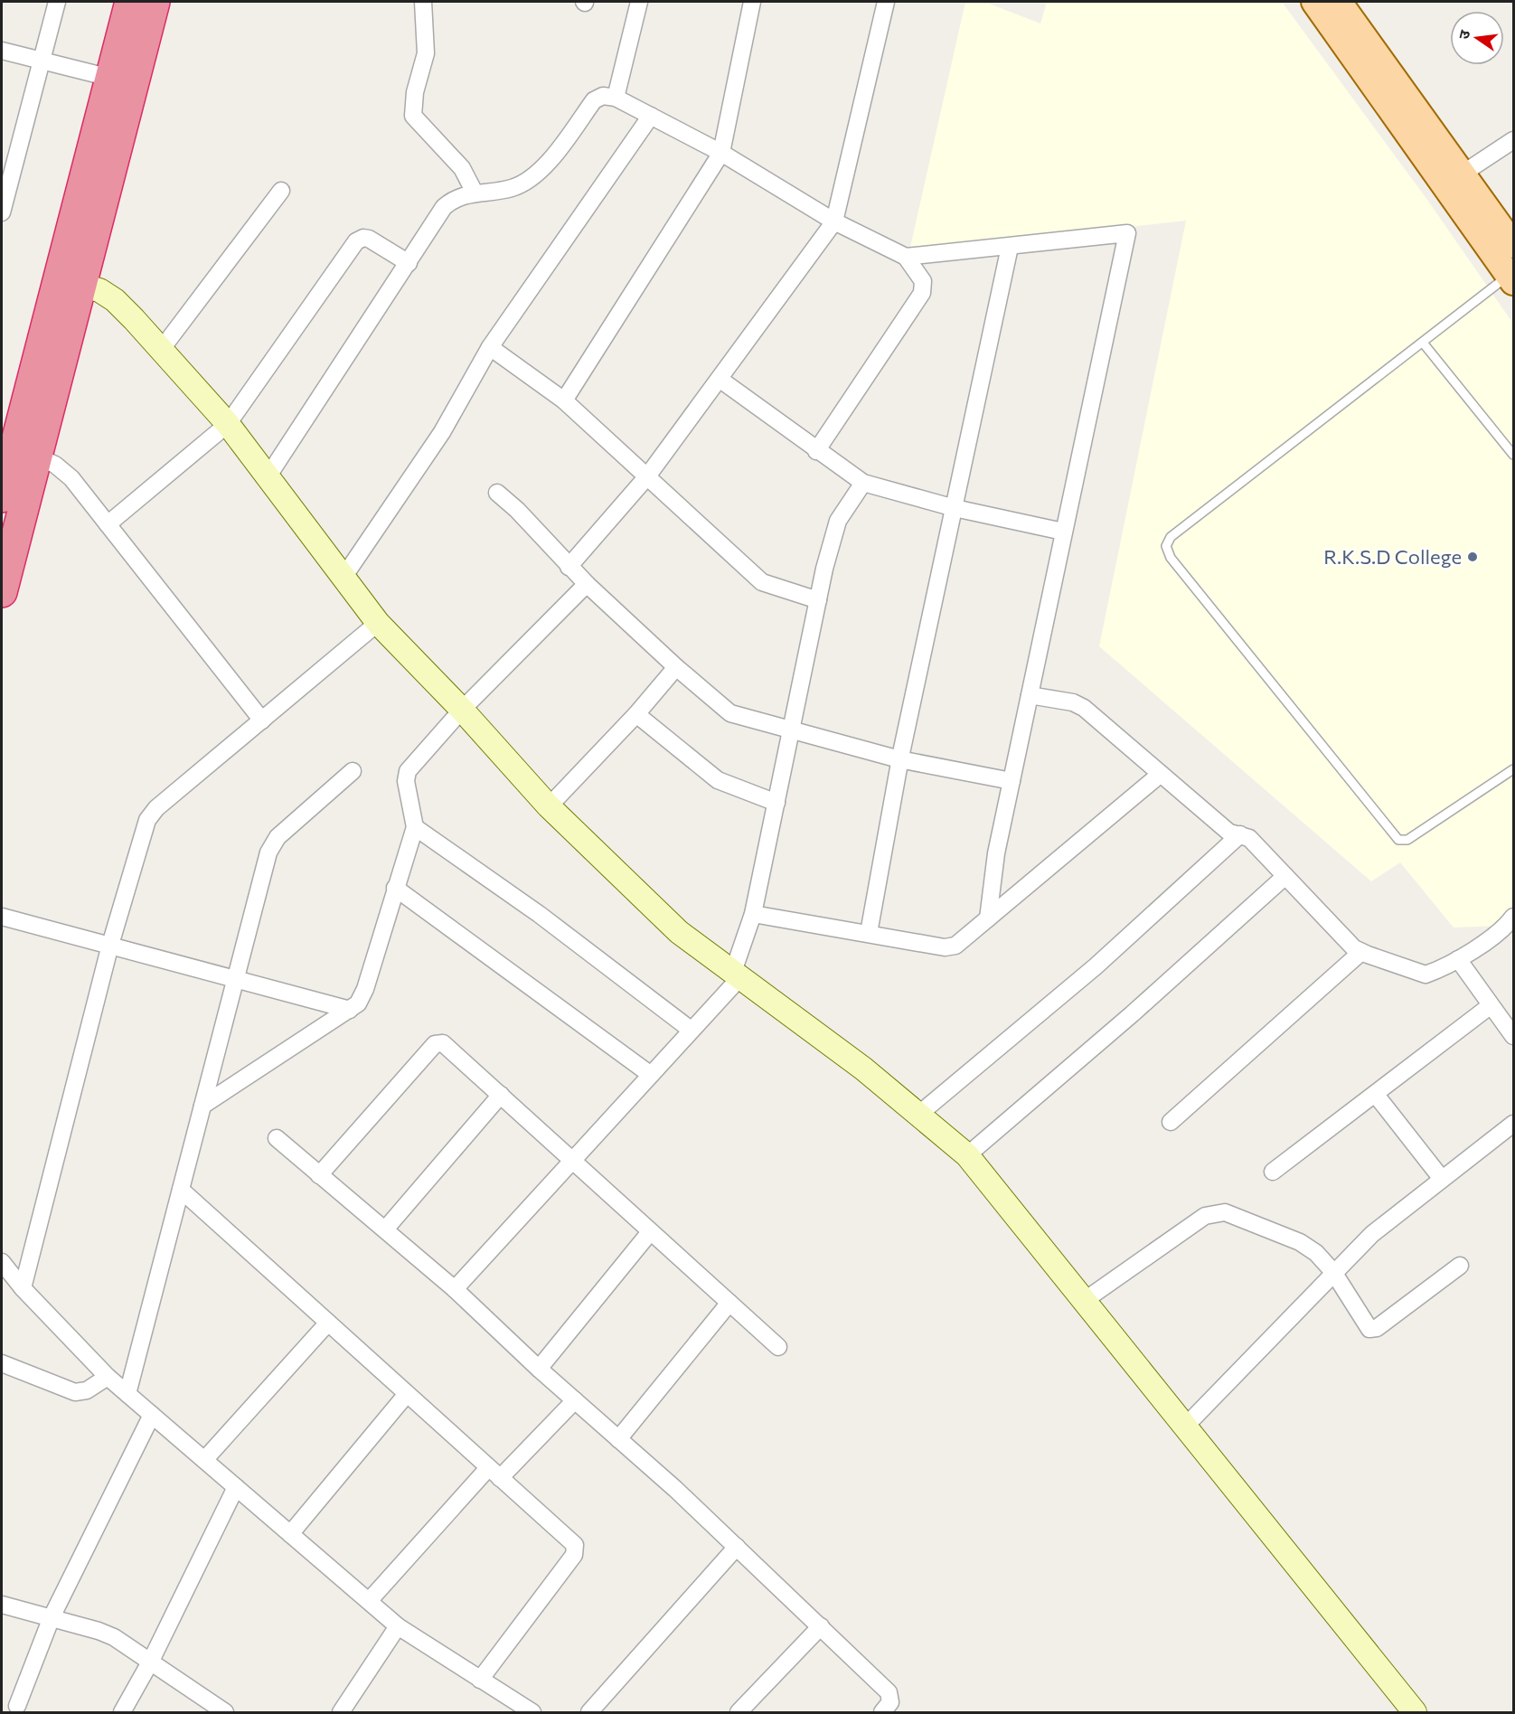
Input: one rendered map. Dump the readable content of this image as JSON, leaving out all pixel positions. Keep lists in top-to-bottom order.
{
  "places": ["R.K.S.D College"],
  "north": "left"
}
